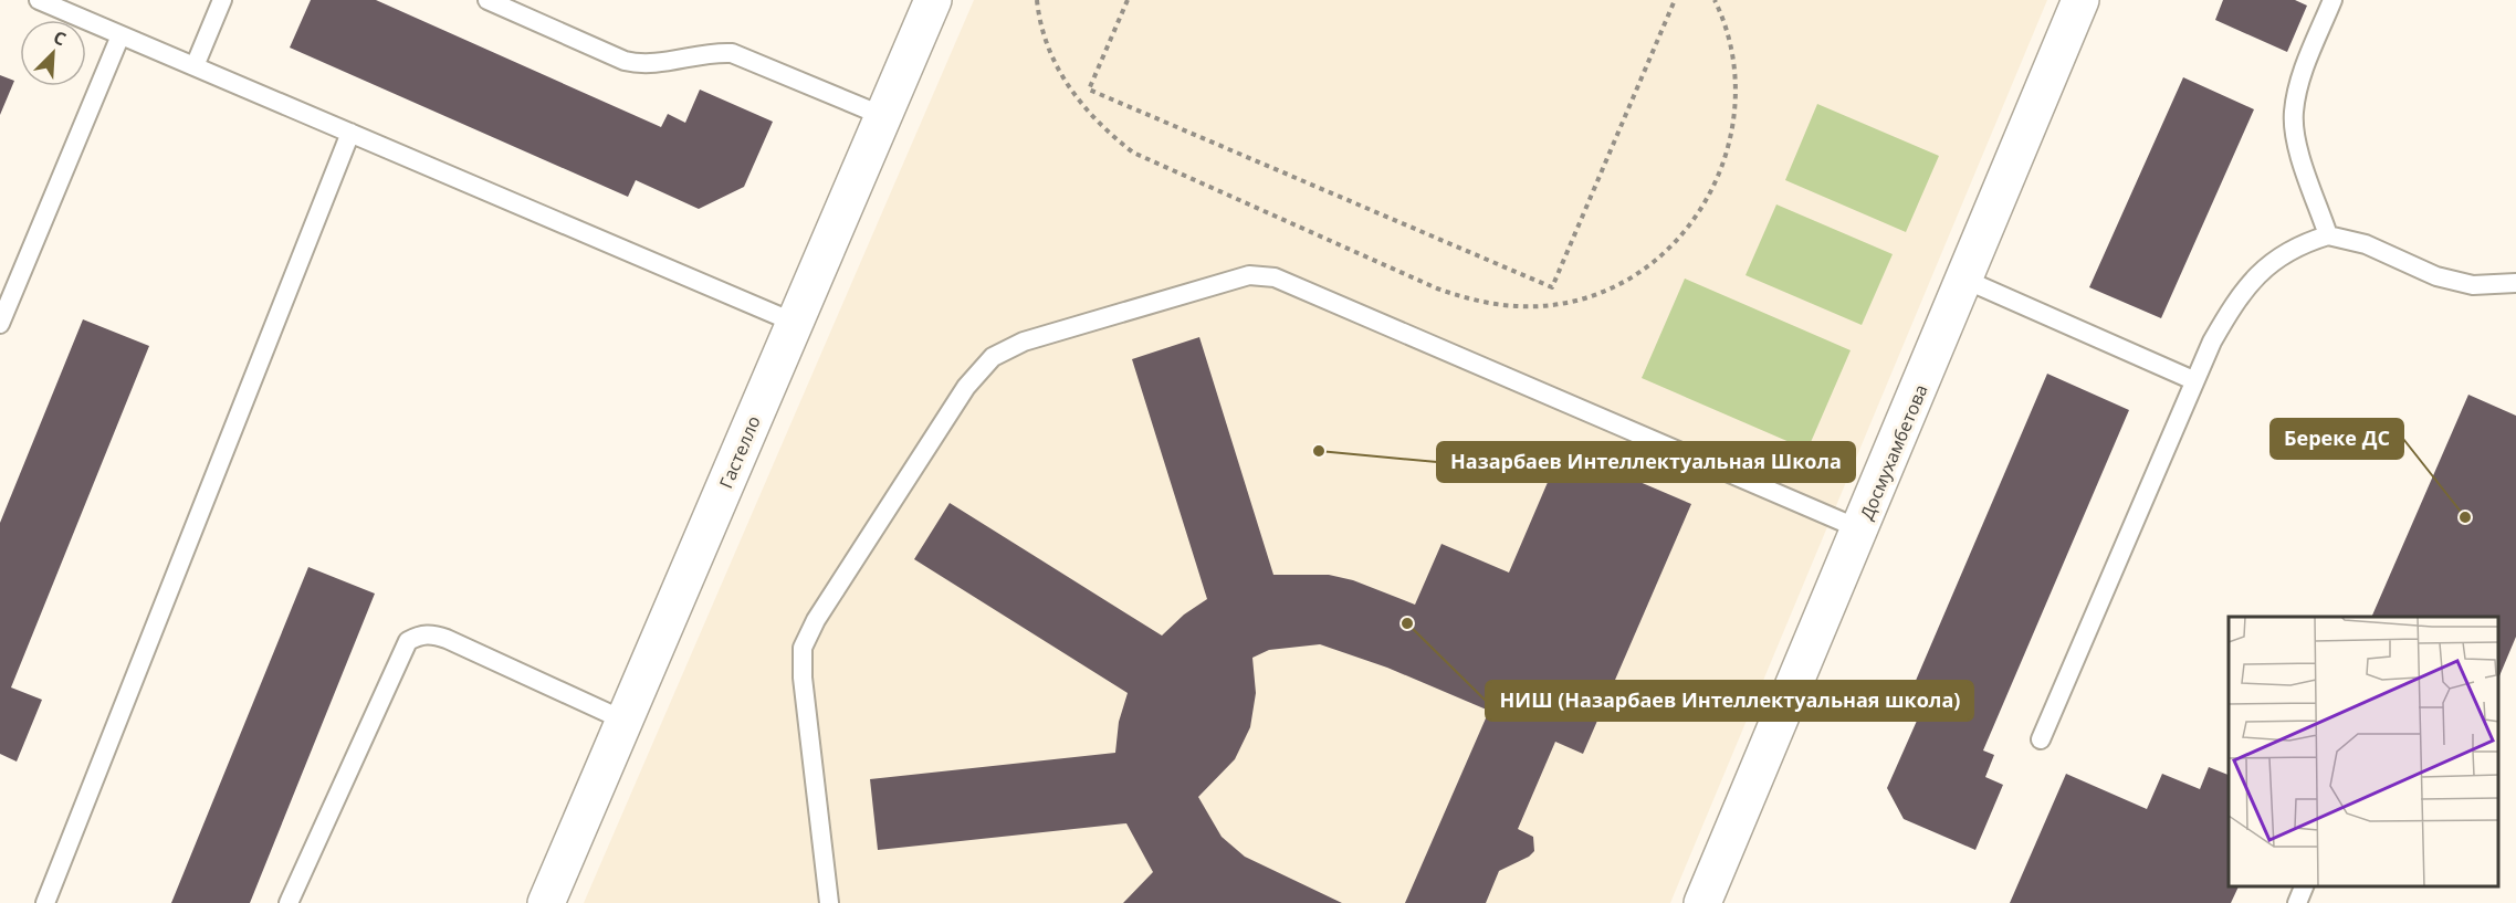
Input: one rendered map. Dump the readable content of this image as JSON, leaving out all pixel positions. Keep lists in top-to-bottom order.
{
  "streets": {
    "street": ["Гастелло", "Досмухамбетова"]
  },
  "places": ["Назарбаев Интеллектуальная Школа", "Береке ДС", "НИШ (Назарбаев Интеллектуальная школа)"],
  "north": "top right"
}
